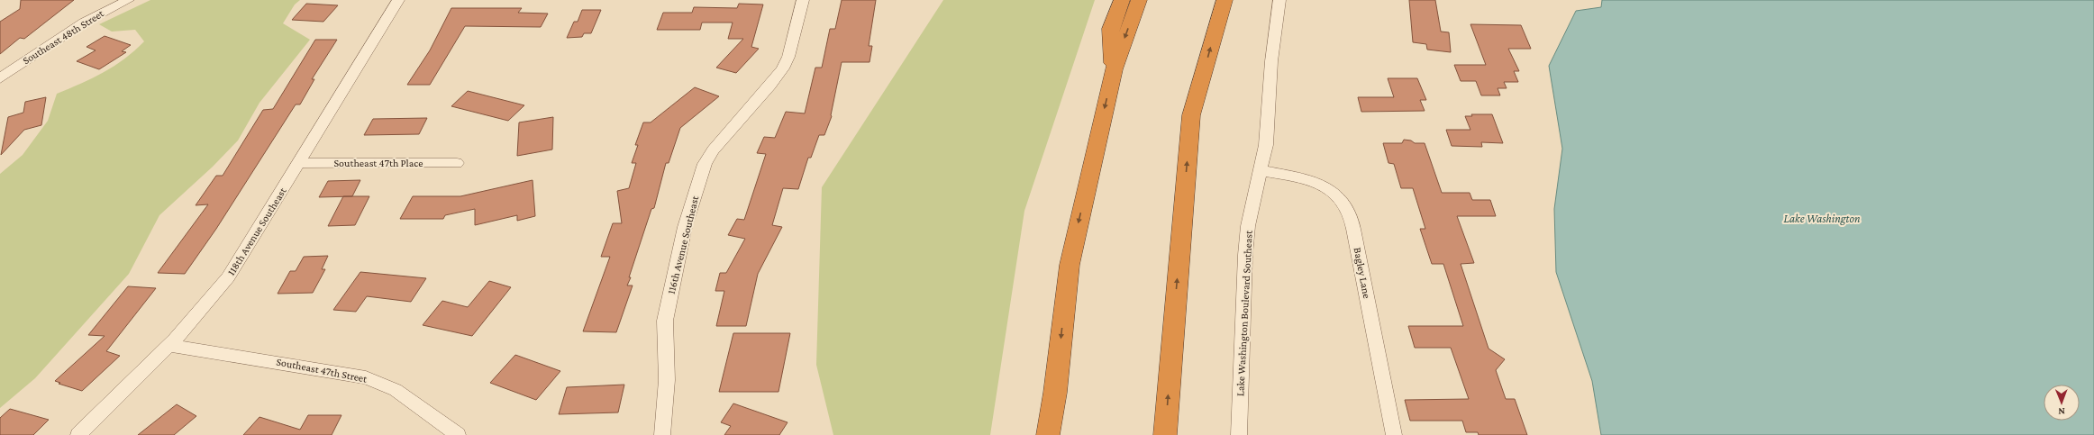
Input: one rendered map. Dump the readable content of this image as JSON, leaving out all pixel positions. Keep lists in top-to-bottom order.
{
  "streets": {
    "street": [
      "Southeast 48th Street",
      "Southeast 47th Place",
      "118th Avenue Southeast",
      "116th Avenue Southeast",
      "Bagley Lane",
      "Lake Washington Boulevard Southeast",
      "Southeast 47th Street"
    ]
  },
  "crossings": [
    ["Southeast 47th Place", "118th Avenue Southeast"],
    ["118th Avenue Southeast", "Southeast 47th Street"],
    ["Bagley Lane", "Lake Washington Boulevard Southeast"]
  ],
  "water": ["Lake Washington"],
  "north": "bottom"
}
